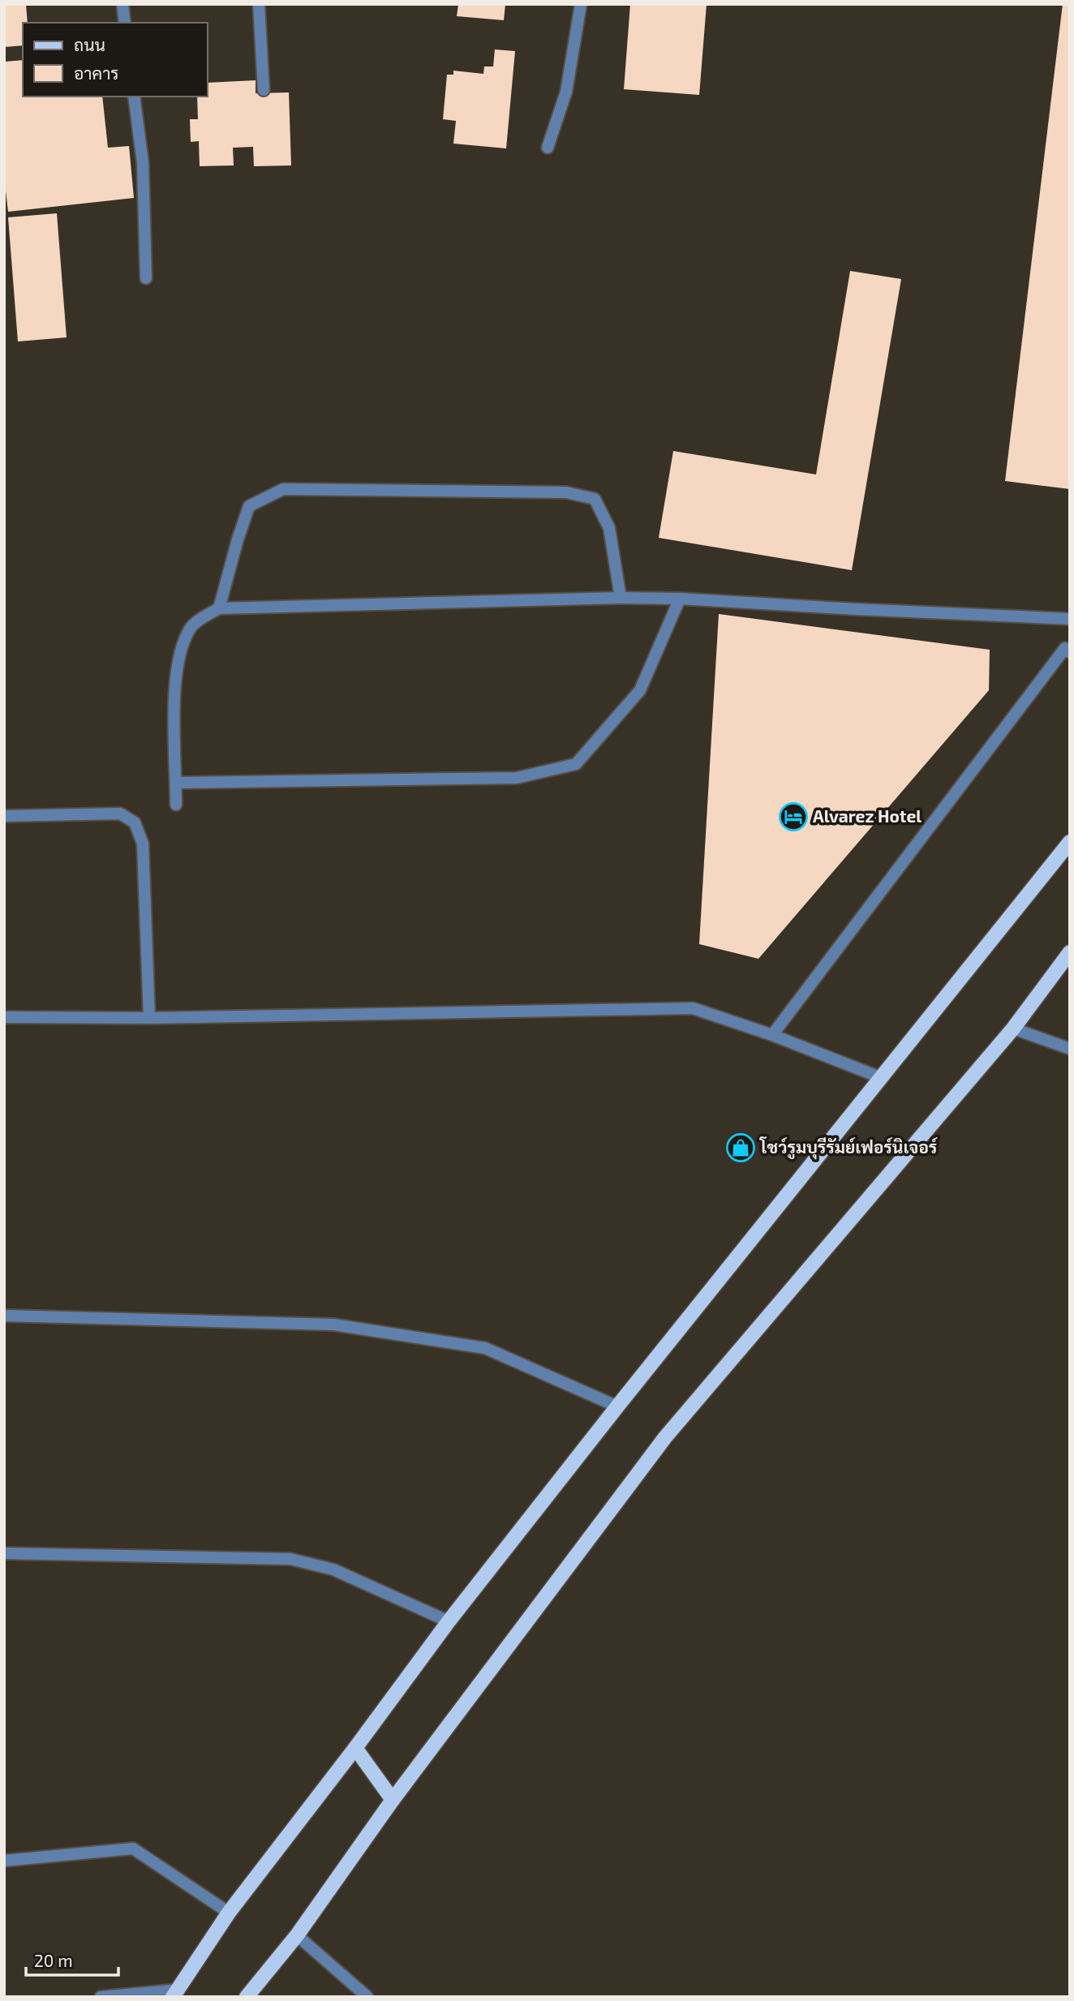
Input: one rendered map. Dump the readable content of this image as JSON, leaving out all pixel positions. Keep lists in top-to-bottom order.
{
  "places": {
    "hotel": ["Alvarez Hotel"],
    "shop": ["โชว์รูมบุรีรัมย์เฟอร์นิเจอร์"]
  },
  "legend": ["ถนน", "อาคาร"],
  "scale_bar": "20 m"
}
